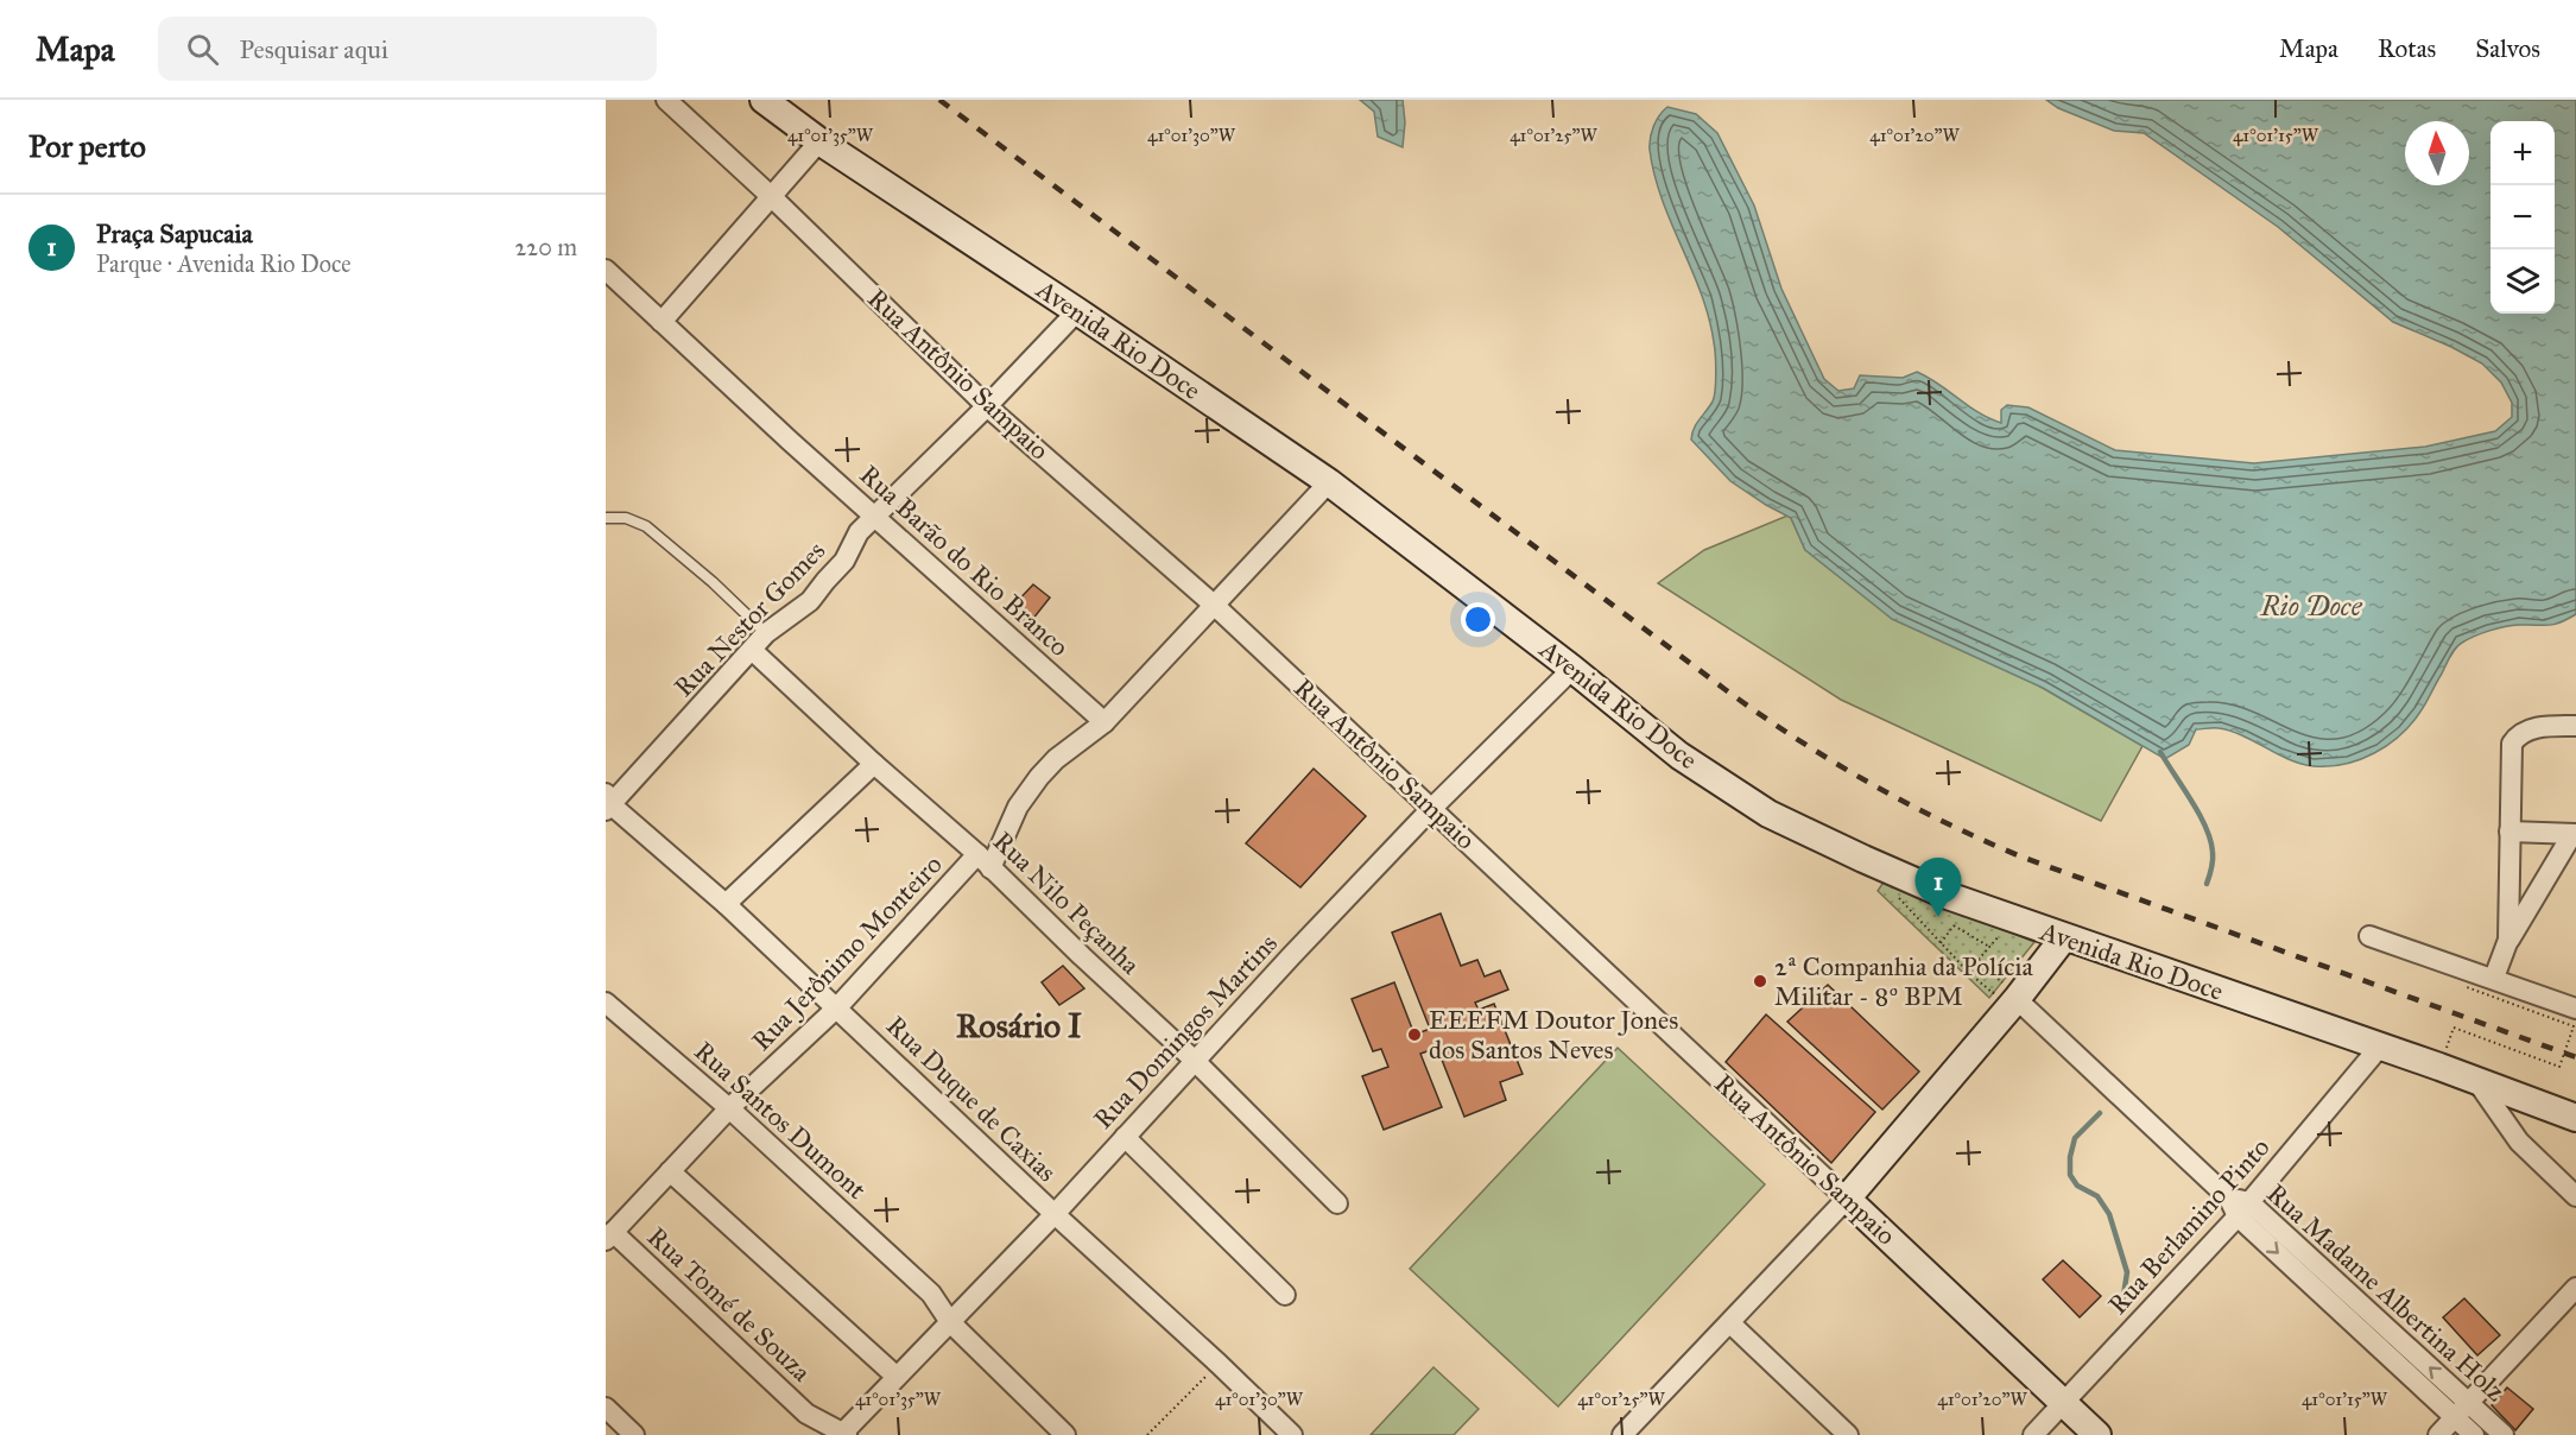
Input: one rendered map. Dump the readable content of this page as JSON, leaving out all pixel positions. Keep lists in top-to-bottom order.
{
  "streets": {
    "street": [
      "Avenida Rio Doce",
      "Rua Antônio Sampaio",
      "Rua Barão do Rio Branco",
      "Rua Nestor Gomes",
      "Rua Nilo Peçanha",
      "Rua Jerônimo Monteiro",
      "Rua Domingos Martins",
      "Rua Duque de Caxias",
      "Rua Santos Dumont",
      "Rua Berlamino Pinto",
      "Rua Madame Albertina Holz",
      "Rua Tomé de Souza"
    ]
  },
  "crossings": [
    ["Avenida Rio Doce", "Rua Nestor Gomes"],
    ["Avenida Rio Doce", "Rua Jerônimo Monteiro"],
    ["Avenida Rio Doce", "Rua Domingos Martins"],
    ["Avenida Rio Doce", "Rua Berlamino Pinto"],
    ["Rua Antônio Sampaio", "Rua Nestor Gomes"],
    ["Rua Antônio Sampaio", "Rua Jerônimo Monteiro"],
    ["Rua Antônio Sampaio", "Rua Domingos Martins"],
    ["Rua Antônio Sampaio", "Rua Berlamino Pinto"],
    ["Rua Barão do Rio Branco", "Rua Nestor Gomes"],
    ["Rua Barão do Rio Branco", "Rua Jerônimo Monteiro"],
    ["Rua Nestor Gomes", "Rua Nilo Peçanha"],
    ["Rua Nestor Gomes", "Rua Duque de Caxias"],
    ["Rua Nilo Peçanha", "Rua Jerônimo Monteiro"],
    ["Rua Nilo Peçanha", "Rua Domingos Martins"],
    ["Rua Jerônimo Monteiro", "Rua Duque de Caxias"],
    ["Rua Jerônimo Monteiro", "Rua Santos Dumont"],
    ["Rua Jerônimo Monteiro", "Rua Tomé de Souza"],
    ["Rua Domingos Martins", "Rua Duque de Caxias"],
    ["Rua Domingos Martins", "Rua Santos Dumont"],
    ["Rua Domingos Martins", "Rua Tomé de Souza"],
    ["Rua Berlamino Pinto", "Rua Madame Albertina Holz"]
  ],
  "districts": ["Rosário I"],
  "water": ["Rio Doce"],
  "places": ["2ª Companhia da Polícia Militar - 8º BPM", "EEEFM Doutor Jones dos Santos Neves"],
  "north": "top",
  "page": {
    "header": "Mapa",
    "search": "Pesquisar aqui",
    "nav": ["Mapa", "Rotas", "Salvos"],
    "heading": "Por perto",
    "map_buttons": ["+", "−"],
    "list": [
      {
        "mark": "1",
        "name": "Praça Sapucaia",
        "note": "Parque · Avenida Rio Doce",
        "value": "220 m"
      }
    ],
    "pins": "1"
  },
  "coordinates": [
    "41°01'35\"W",
    "41°01'30\"W",
    "41°01'25\"W",
    "41°01'20\"W",
    "41°01'15\"W"
  ]
}
